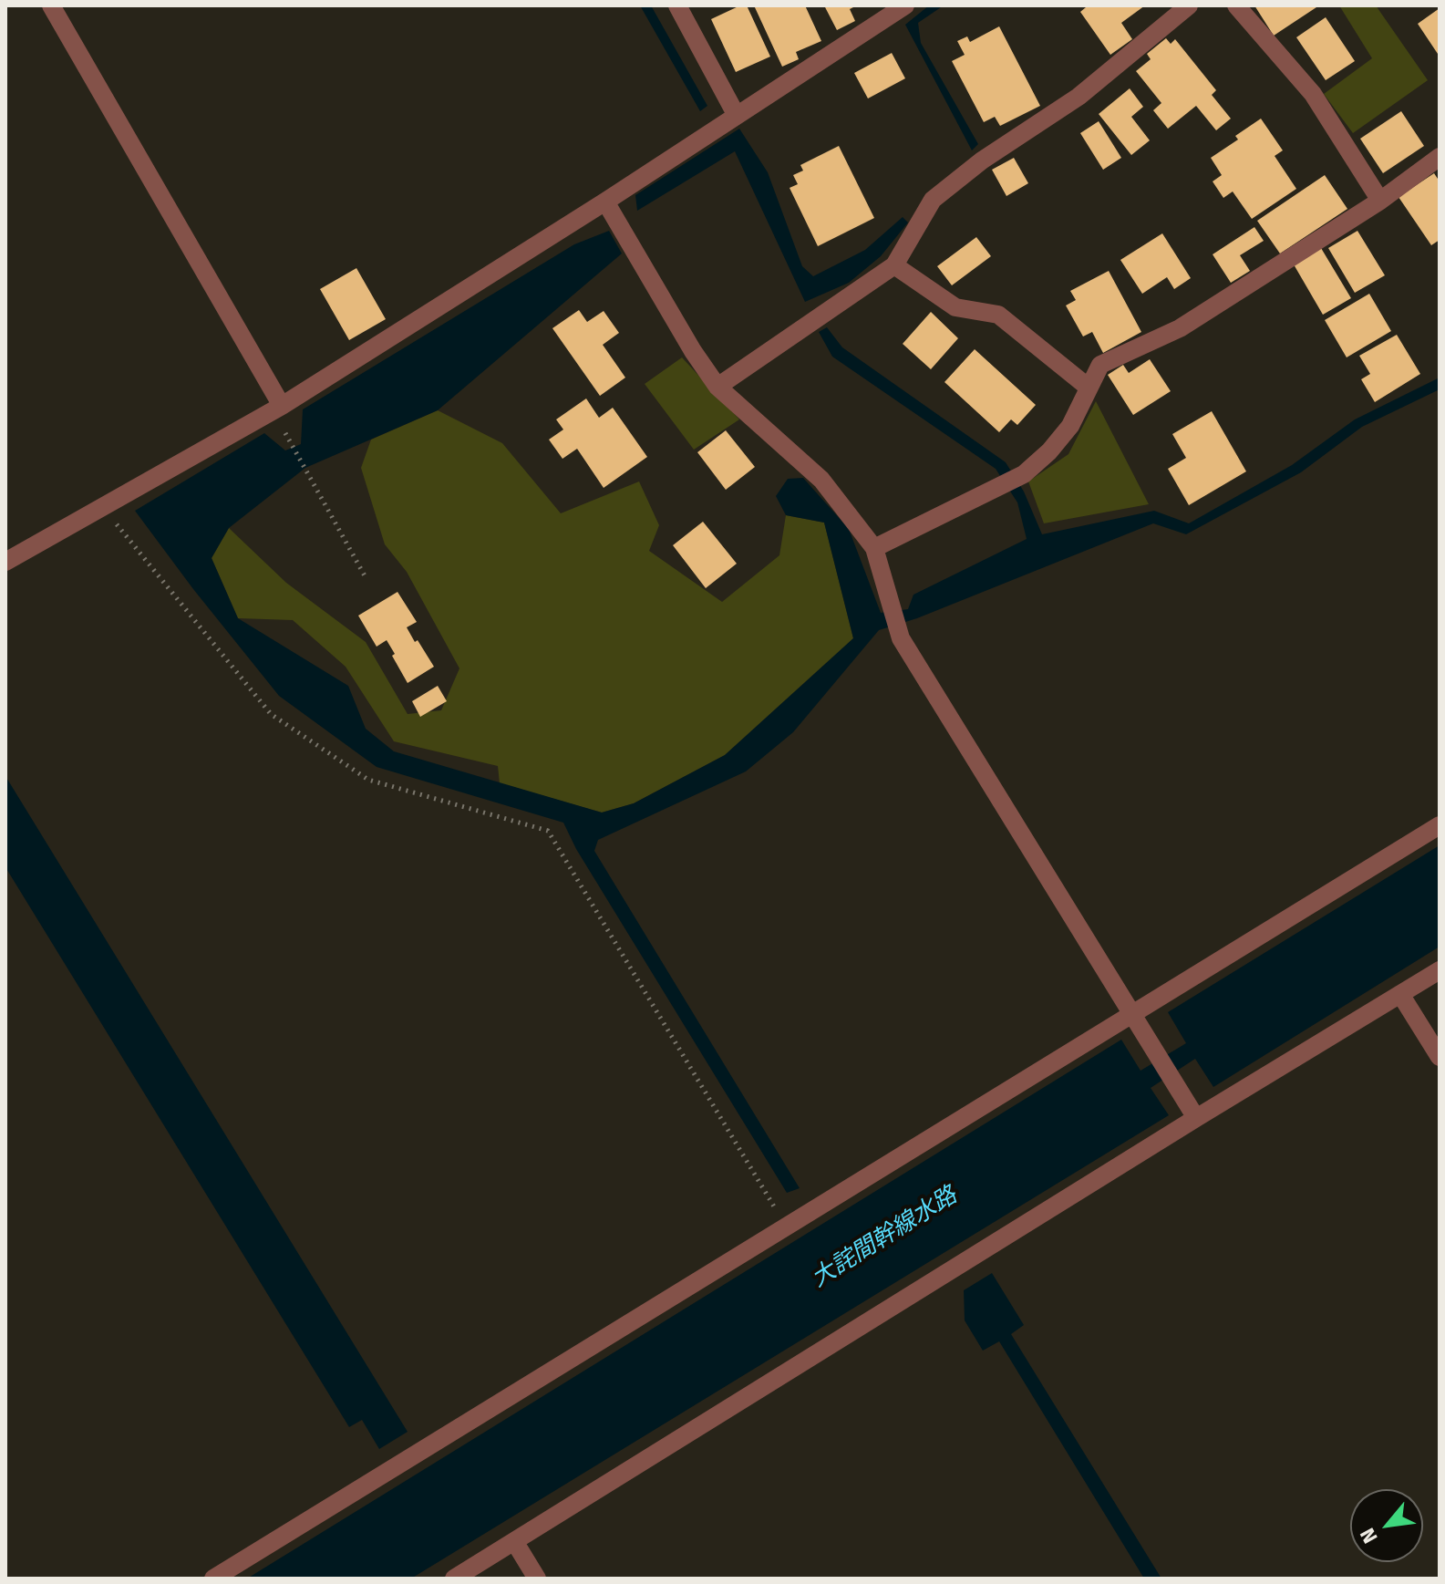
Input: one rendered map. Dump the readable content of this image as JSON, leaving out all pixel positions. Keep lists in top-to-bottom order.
{
  "water": ["大詫間幹線水路"],
  "north": "bottom left"
}
